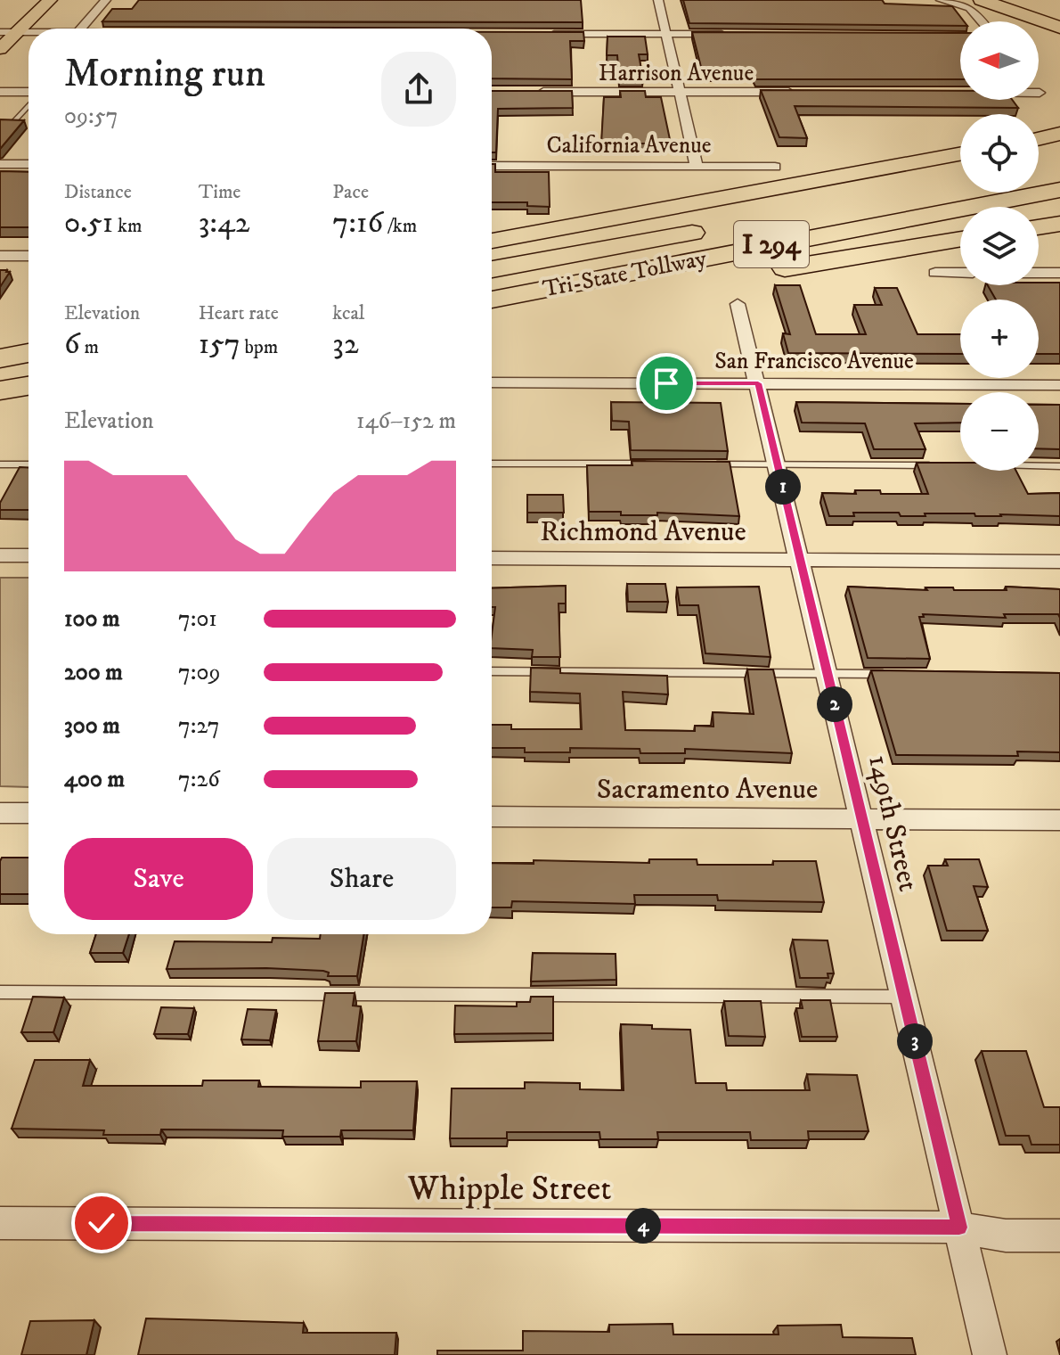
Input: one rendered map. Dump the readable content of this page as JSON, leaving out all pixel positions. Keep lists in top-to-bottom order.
{
  "streets": {
    "highway": ["I 294", "Tri-State Tollway"],
    "street": [
      "Harrison Avenue",
      "California Avenue",
      "San Francisco Avenue",
      "Richmond Avenue",
      "Sacramento Avenue",
      "149th Street",
      "Whipple Street"
    ]
  },
  "crossings": [
    ["San Francisco Avenue", "149th Street"],
    ["Richmond Avenue", "149th Street"],
    ["Sacramento Avenue", "149th Street"],
    ["149th Street", "Whipple Street"]
  ],
  "north": "left",
  "page": {
    "map_buttons": ["+", "−"],
    "heading": ["Morning run", "09:57"],
    "stats": [
      ["Distance", "0.51 km"],
      ["Time", "3:42"],
      ["Pace", "7:16 /km"],
      ["Elevation", "6 m"],
      ["Heart rate", "157 bpm"],
      ["kcal", "32"]
    ],
    "chart": ["Elevation", "146–152 m"],
    "pins": [
      "1",
      "2",
      "3",
      "4"
    ],
    "list": [
      {
        "name": "100 m",
        "note": "7:01"
      },
      {
        "name": "200 m",
        "note": "7:09"
      },
      {
        "name": "300 m",
        "note": "7:27"
      },
      {
        "name": "400 m",
        "note": "7:26"
      }
    ],
    "buttons": ["Save", "Share"]
  }
}
